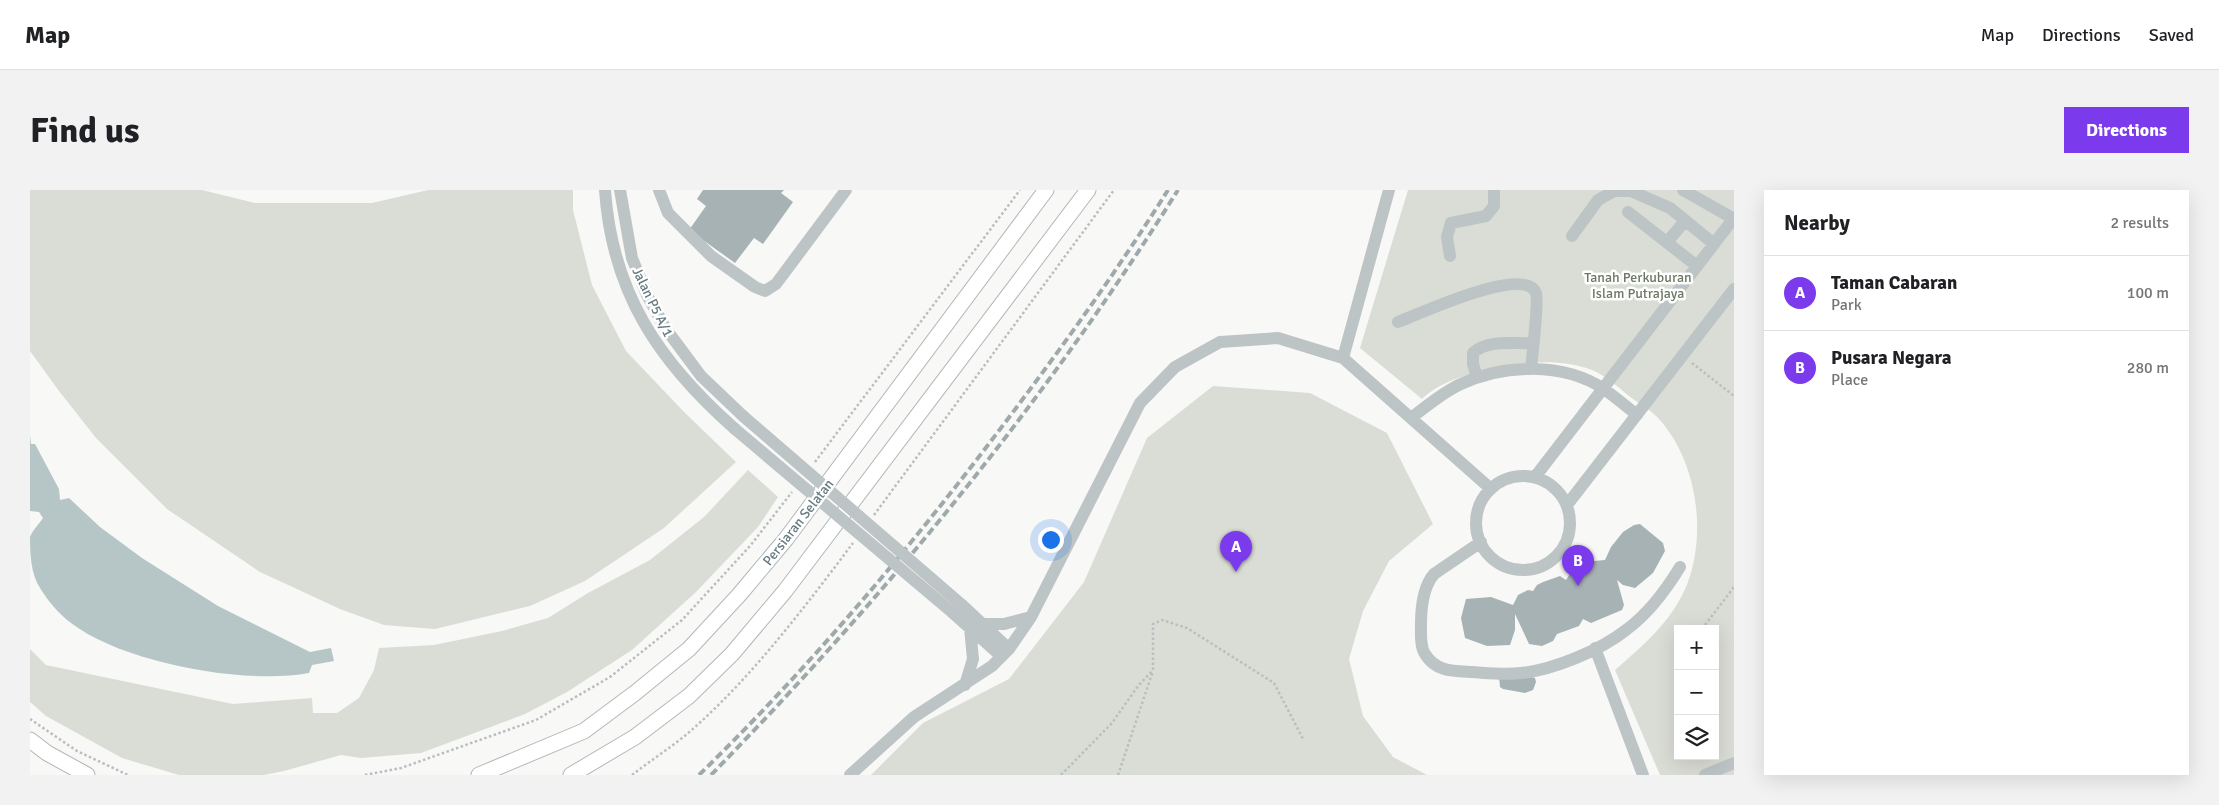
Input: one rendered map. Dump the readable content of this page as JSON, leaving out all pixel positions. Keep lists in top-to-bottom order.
{
  "streets": {
    "main road": ["Persiaran Selatan"],
    "street": ["Jalan P5 A/1"]
  },
  "parks": ["Tanah Perkuburan Islam Putrajaya"],
  "page": {
    "header": "Map",
    "nav": ["Map", "Directions", "Saved"],
    "buttons": "Directions",
    "title": "Find us",
    "heading": ["Nearby", "2 results"],
    "list": [
      {
        "mark": "A",
        "name": "Taman Cabaran",
        "note": "Park",
        "value": "100 m"
      },
      {
        "mark": "B",
        "name": "Pusara Negara",
        "note": "Place",
        "value": "280 m"
      }
    ],
    "pins": ["A", "B"],
    "map_buttons": ["+", "−"]
  }
}
